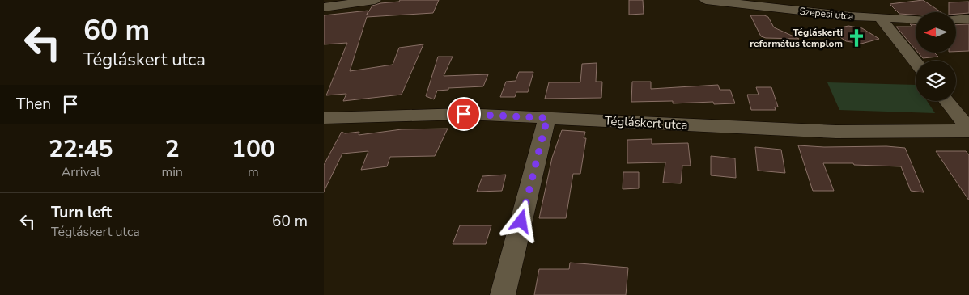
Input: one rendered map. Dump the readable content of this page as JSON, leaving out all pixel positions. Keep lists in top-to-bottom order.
{
  "streets": {
    "street": ["Szepesi utca", "Tégláskert utca"]
  },
  "places": {
    "church": ["Tégláskerti református templom"]
  },
  "north": "left",
  "page": {
    "turn": ["60 m", "Tégláskert utca"],
    "then": "Then",
    "eta": [
      "22:45",
      "Arrival",
      "2",
      "min",
      "100",
      "m"
    ],
    "list": [
      {
        "name": "Turn left",
        "note": "Tégláskert utca",
        "value": "60 m"
      }
    ]
  }
}
